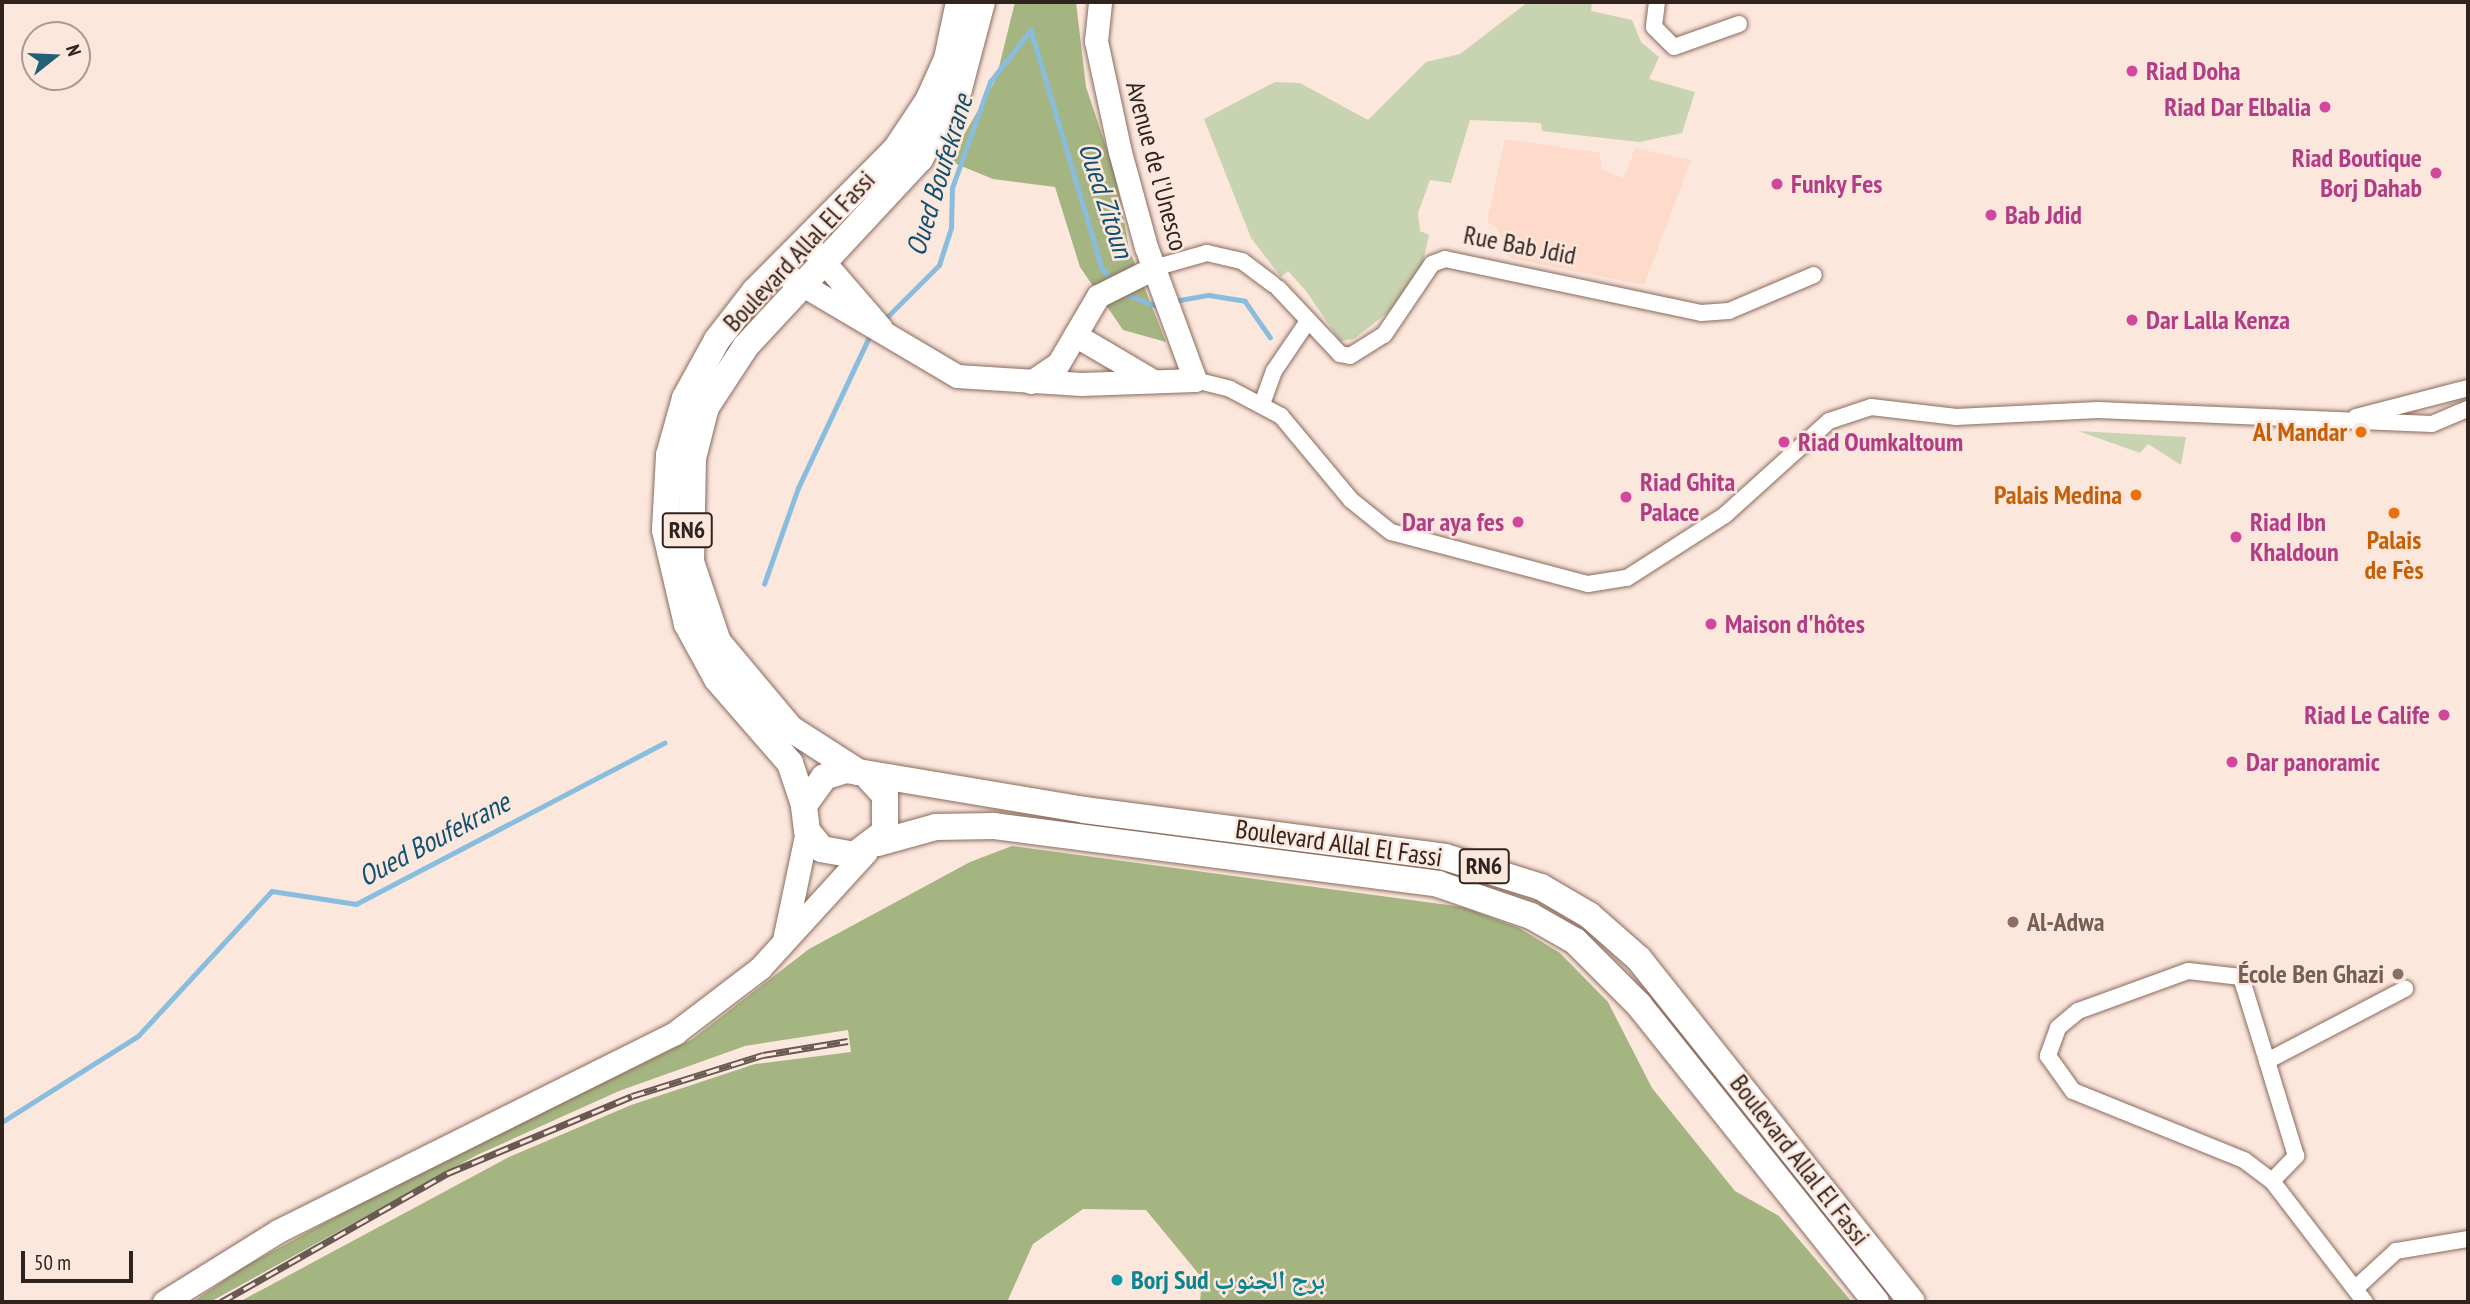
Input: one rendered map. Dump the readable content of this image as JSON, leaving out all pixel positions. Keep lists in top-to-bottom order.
{
  "streets": {
    "main road": [
      "Avenue de l'Unesco",
      "Rue Bab Jdid",
      "Boulevard Allal El Fassi",
      "RN6"
    ]
  },
  "crossings": [
    ["Avenue de l'Unesco", "Rue Bab Jdid"],
    ["Boulevard Allal El Fassi", "RN6"]
  ],
  "water": ["Oued Boufekrane", "Oued Zitoun"],
  "places": [
    "Riad Doha",
    "Riad Dar Elbalia",
    "Riad Boutique Borj Dahab",
    "Funky Fes",
    "Bab Jdid",
    "Dar Lalla Kenza",
    "Al Mandar",
    "Riad Oumkaltoum",
    "Palais Medina",
    "Riad Ghita Palace",
    "Palais de Fès",
    "Dar aya fes",
    "Riad Ibn Khaldoun",
    "Maison d'hôtes",
    "Riad Le Calife",
    "Dar panoramic",
    "Al-Adwa",
    "École Ben Ghazi",
    "Borj Sud برج الجنوب"
  ],
  "scale_bar": "50 m",
  "north": "right"
}
